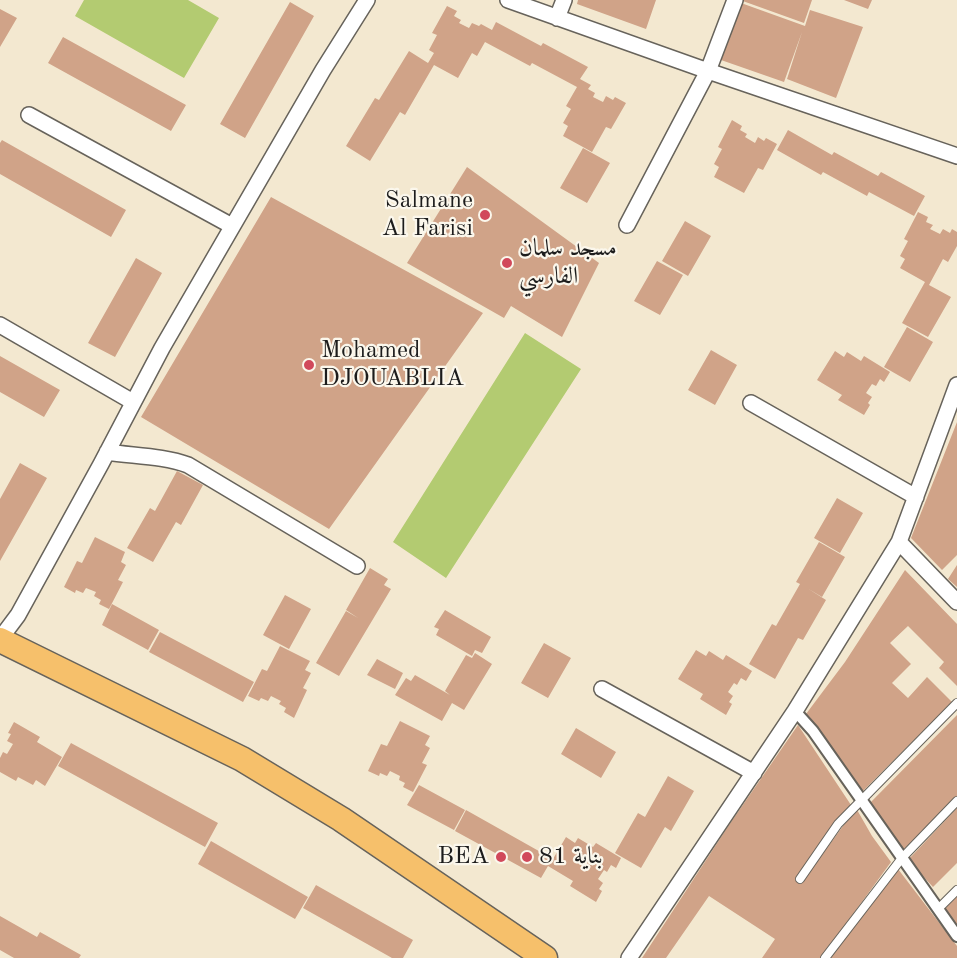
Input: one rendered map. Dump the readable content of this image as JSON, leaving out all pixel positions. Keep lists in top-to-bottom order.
{
  "places": [
    "Salmane Al Farisi",
    "مسجد سلمان الفارسي",
    "Mohamed DJOUABLIA",
    "BEA",
    "بناية 81"
  ]
}
